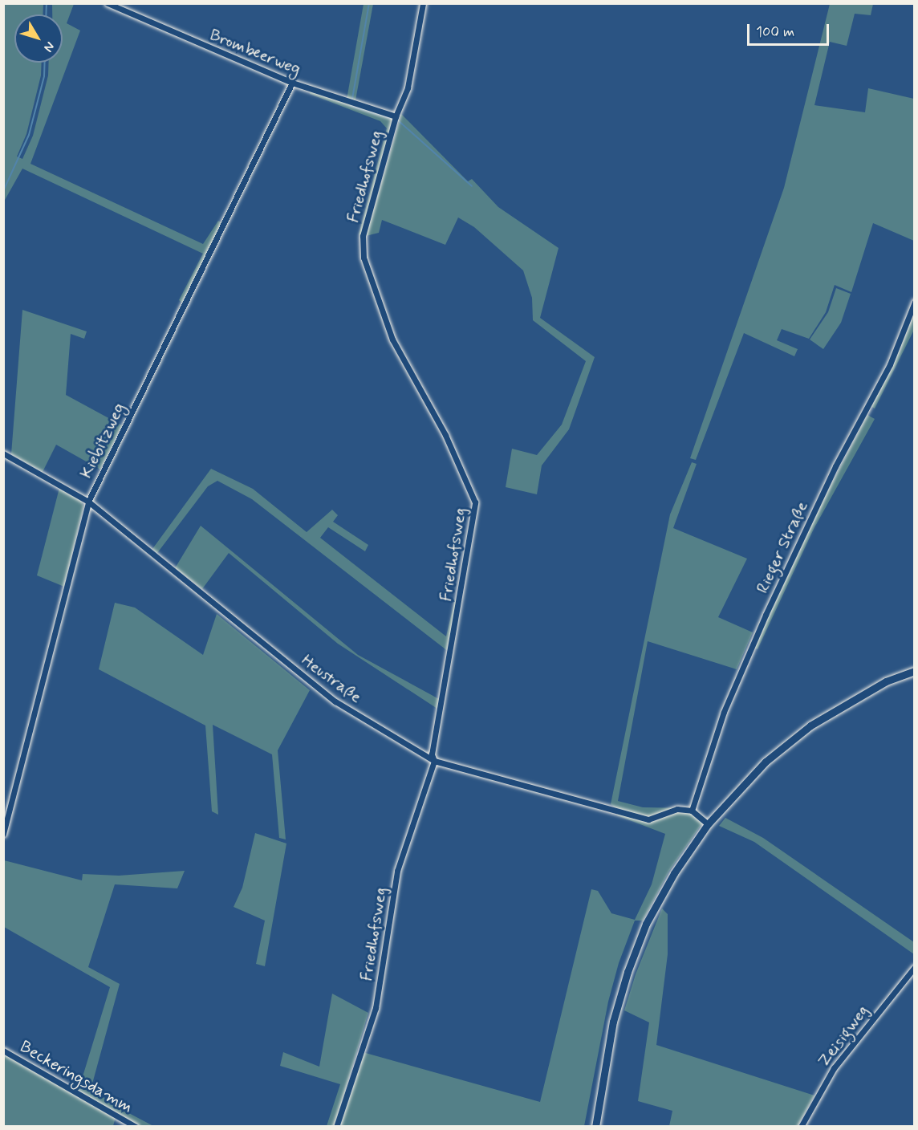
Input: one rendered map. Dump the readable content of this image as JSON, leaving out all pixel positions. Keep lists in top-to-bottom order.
{
  "streets": {
    "street": [
      "Brombeerweg",
      "Friedhofsweg",
      "Kiebitzweg",
      "Rieger Straße",
      "Heustraße",
      "Zeisigweg",
      "Beckeringsdamm"
    ]
  },
  "crossings": [
    ["Brombeerweg", "Friedhofsweg"],
    ["Brombeerweg", "Kiebitzweg"],
    ["Friedhofsweg", "Heustraße"],
    ["Kiebitzweg", "Heustraße"],
    ["Rieger Straße", "Heustraße"]
  ],
  "scale_bar": "100 m",
  "north": "bottom right"
}
